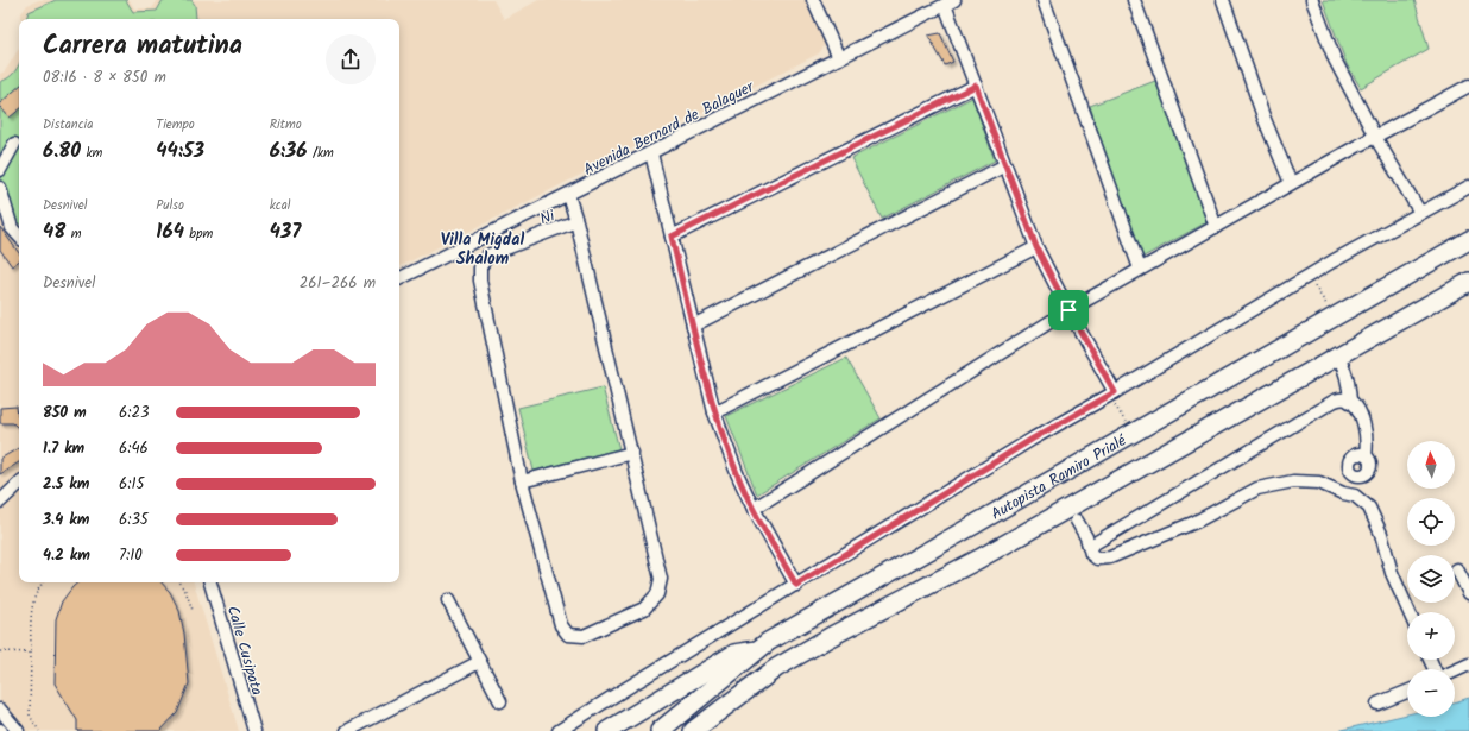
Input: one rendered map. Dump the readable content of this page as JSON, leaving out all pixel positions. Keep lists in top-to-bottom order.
{
  "streets": {
    "highway": ["Autopista Ramiro Prialé"],
    "street": ["Avenida Bernard de Balaguer", "Ni", "Calle Cusipata"]
  },
  "districts": ["Villa Migdal Shalom"],
  "north": "top",
  "page": {
    "heading": ["Carrera matutina", "08:16 · 8 × 850 m"],
    "stats": [
      ["Distancia", "6.80 km"],
      ["Tiempo", "44:53"],
      ["Ritmo", "6:36 /km"],
      ["Desnivel", "48 m"],
      ["Pulso", "164 bpm"],
      ["kcal", "437"]
    ],
    "chart": ["Desnivel", "261–266 m"],
    "list": [
      {
        "name": "850 m",
        "note": "6:23"
      },
      {
        "name": "1.7 km",
        "note": "6:46"
      },
      {
        "name": "2.5 km",
        "note": "6:15"
      },
      {
        "name": "3.4 km",
        "note": "6:35"
      },
      {
        "name": "4.2 km",
        "note": "7:10"
      }
    ],
    "map_buttons": ["+", "−"]
  }
}
